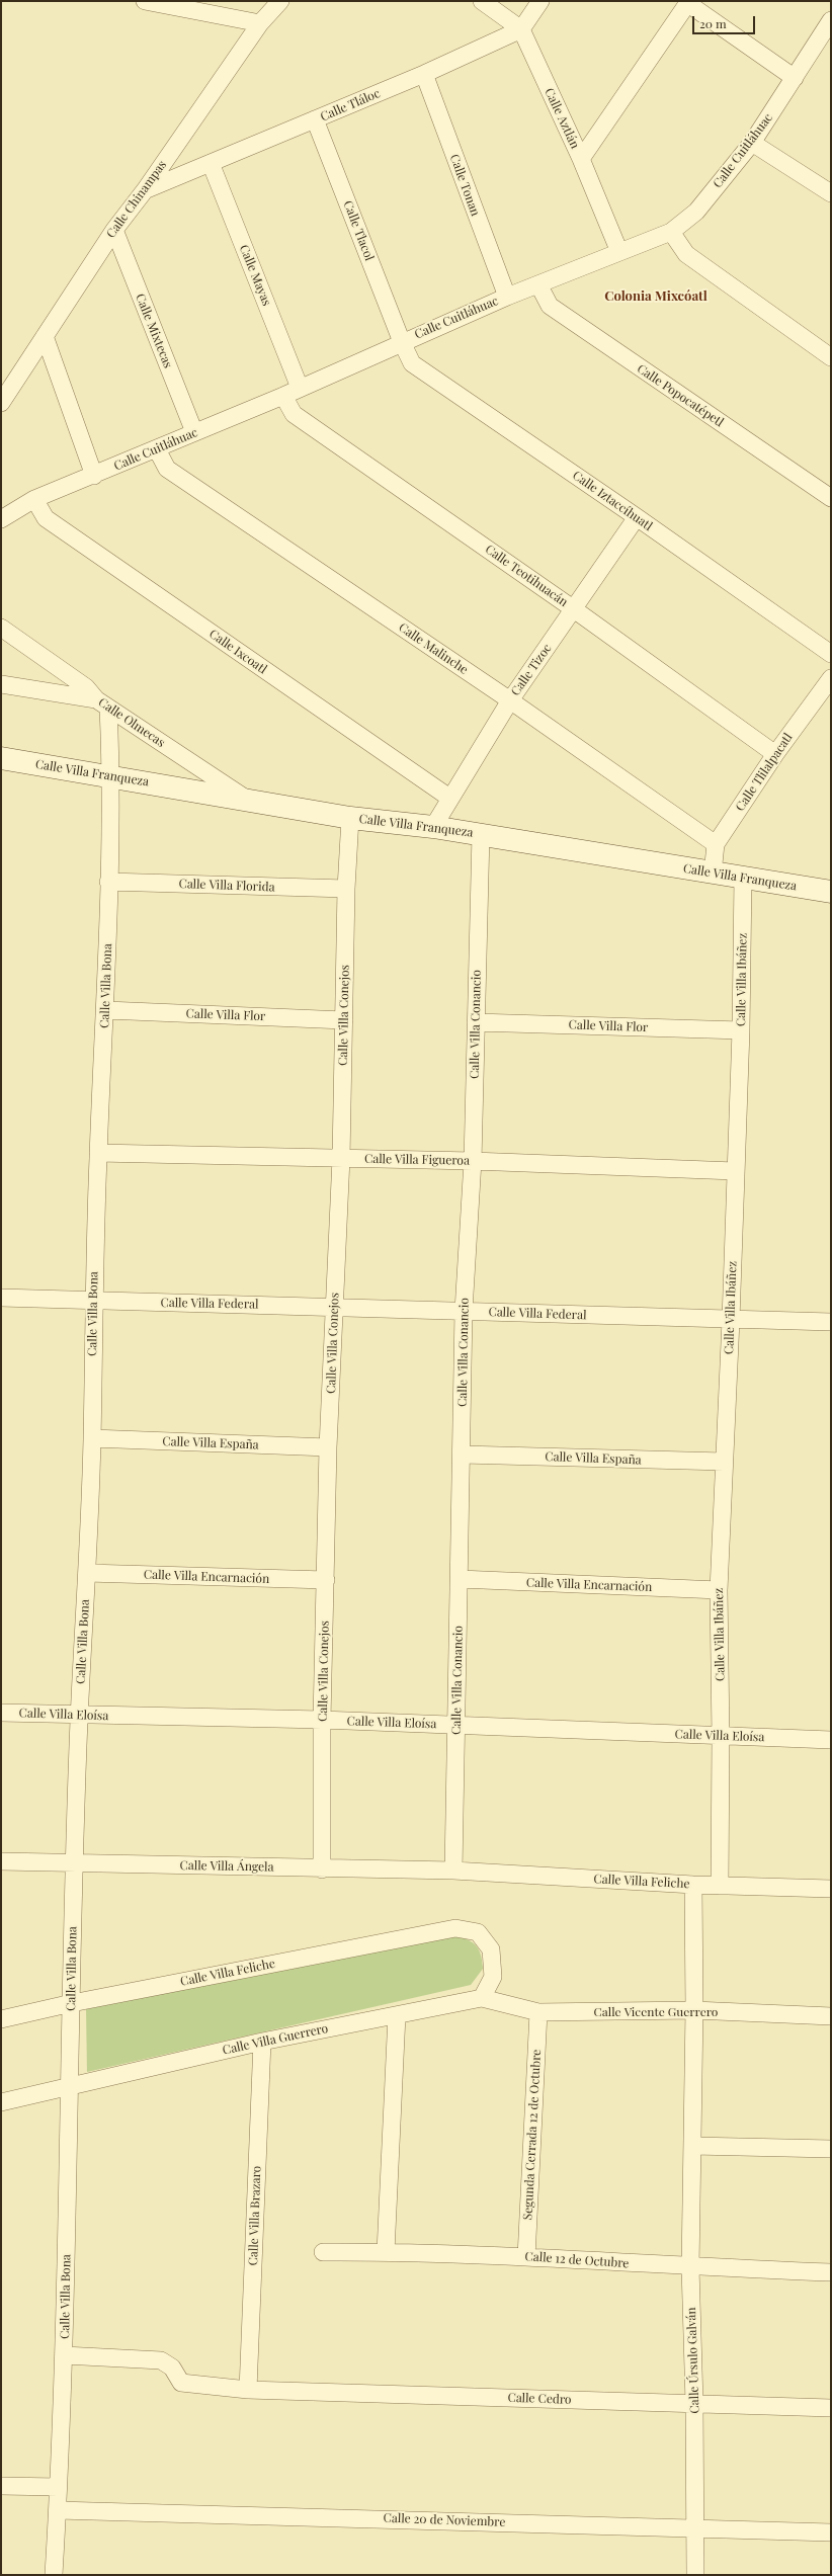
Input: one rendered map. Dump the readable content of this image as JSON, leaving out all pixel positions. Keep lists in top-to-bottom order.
{
  "streets": {
    "street": [
      "Calle Tláloc",
      "Calle Aztlán",
      "Calle Cuitláhuac",
      "Calle Tonan",
      "Calle Chinampas",
      "Calle Tlacol",
      "Calle Mayas",
      "Calle Mixtecas",
      "Calle Popocatépetl",
      "Calle Iztaccíhuatl",
      "Calle Teotihuacán",
      "Calle Malinche",
      "Calle Ixcoatl",
      "Calle Tizoc",
      "Calle Olmecas",
      "Calle Tlilalpacatl",
      "Calle Villa Franqueza",
      "Calle Villa Florida",
      "Calle Villa Ibáñez",
      "Calle Villa Bona",
      "Calle Villa Flor",
      "Calle Villa Conejos",
      "Calle Villa Conancio",
      "Calle Villa Figueroa",
      "Calle Villa Federal",
      "Calle Villa España",
      "Calle Villa Encarnación",
      "Calle Villa Eloísa",
      "Calle Villa Ángela",
      "Calle Villa Feliche",
      "Calle Vicente Guerrero",
      "Calle Villa Guerrero",
      "Segunda Cerrada 12 de Octubre",
      "Calle Villa Brazaro",
      "Calle 12 de Octubre",
      "Calle Úrsulo Galván",
      "Calle Cedro",
      "Calle 20 de Noviembre"
    ]
  },
  "crossings": [
    ["Calle Tláloc", "Calle Aztlán"],
    ["Calle Tláloc", "Calle Tonan"],
    ["Calle Tláloc", "Calle Chinampas"],
    ["Calle Tláloc", "Calle Tlacol"],
    ["Calle Tláloc", "Calle Mayas"],
    ["Calle Aztlán", "Calle Cuitláhuac"],
    ["Calle Cuitláhuac", "Calle Tonan"],
    ["Calle Cuitláhuac", "Calle Tlacol"],
    ["Calle Cuitláhuac", "Calle Mayas"],
    ["Calle Cuitláhuac", "Calle Mixtecas"],
    ["Calle Cuitláhuac", "Calle Popocatépetl"],
    ["Calle Cuitláhuac", "Calle Iztaccíhuatl"],
    ["Calle Cuitláhuac", "Calle Teotihuacán"],
    ["Calle Cuitláhuac", "Calle Malinche"],
    ["Calle Cuitláhuac", "Calle Ixcoatl"],
    ["Calle Chinampas", "Calle Mixtecas"],
    ["Calle Tlacol", "Calle Iztaccíhuatl"],
    ["Calle Iztaccíhuatl", "Calle Tizoc"],
    ["Calle Teotihuacán", "Calle Tizoc"],
    ["Calle Teotihuacán", "Calle Tlilalpacatl"],
    ["Calle Malinche", "Calle Tizoc"],
    ["Calle Malinche", "Calle Tlilalpacatl"],
    ["Calle Ixcoatl", "Calle Tizoc"],
    ["Calle Tizoc", "Calle Villa Franqueza"],
    ["Calle Olmecas", "Calle Villa Franqueza"],
    ["Calle Olmecas", "Calle Villa Bona"],
    ["Calle Tlilalpacatl", "Calle Villa Franqueza"],
    ["Calle Villa Franqueza", "Calle Villa Ibáñez"],
    ["Calle Villa Franqueza", "Calle Villa Bona"],
    ["Calle Villa Franqueza", "Calle Villa Conejos"],
    ["Calle Villa Franqueza", "Calle Villa Conancio"],
    ["Calle Villa Florida", "Calle Villa Bona"],
    ["Calle Villa Florida", "Calle Villa Conejos"],
    ["Calle Villa Ibáñez", "Calle Villa Flor"],
    ["Calle Villa Ibáñez", "Calle Villa Figueroa"],
    ["Calle Villa Ibáñez", "Calle Villa Federal"],
    ["Calle Villa Ibáñez", "Calle Villa España"],
    ["Calle Villa Ibáñez", "Calle Villa Encarnación"],
    ["Calle Villa Ibáñez", "Calle Villa Eloísa"],
    ["Calle Villa Bona", "Calle Villa Flor"],
    ["Calle Villa Bona", "Calle Villa Figueroa"],
    ["Calle Villa Bona", "Calle Villa Federal"],
    ["Calle Villa Bona", "Calle Villa España"],
    ["Calle Villa Bona", "Calle Villa Encarnación"],
    ["Calle Villa Bona", "Calle Villa Eloísa"],
    ["Calle Villa Bona", "Calle Villa Ángela"],
    ["Calle Villa Bona", "Calle Villa Feliche"],
    ["Calle Villa Bona", "Calle Villa Guerrero"],
    ["Calle Villa Bona", "Calle Cedro"],
    ["Calle Villa Bona", "Calle 20 de Noviembre"],
    ["Calle Villa Flor", "Calle Villa Conejos"],
    ["Calle Villa Flor", "Calle Villa Conancio"],
    ["Calle Villa Conejos", "Calle Villa Figueroa"],
    ["Calle Villa Conejos", "Calle Villa Federal"],
    ["Calle Villa Conejos", "Calle Villa España"],
    ["Calle Villa Conejos", "Calle Villa Encarnación"],
    ["Calle Villa Conejos", "Calle Villa Eloísa"],
    ["Calle Villa Conejos", "Calle Villa Ángela"],
    ["Calle Villa Conancio", "Calle Villa Figueroa"],
    ["Calle Villa Conancio", "Calle Villa Federal"],
    ["Calle Villa Conancio", "Calle Villa España"],
    ["Calle Villa Conancio", "Calle Villa Encarnación"],
    ["Calle Villa Conancio", "Calle Villa Eloísa"],
    ["Calle Villa Conancio", "Calle Villa Ángela"],
    ["Calle Villa Conancio", "Calle Villa Feliche"],
    ["Calle Villa Ángela", "Calle Villa Feliche"],
    ["Calle Villa Feliche", "Calle Vicente Guerrero"],
    ["Calle Villa Feliche", "Calle Villa Guerrero"],
    ["Calle Villa Feliche", "Calle Úrsulo Galván"],
    ["Calle Vicente Guerrero", "Calle Villa Guerrero"],
    ["Calle Vicente Guerrero", "Segunda Cerrada 12 de Octubre"],
    ["Calle Vicente Guerrero", "Calle Úrsulo Galván"],
    ["Calle Villa Guerrero", "Calle Villa Brazaro"],
    ["Segunda Cerrada 12 de Octubre", "Calle 12 de Octubre"],
    ["Calle Villa Brazaro", "Calle Cedro"],
    ["Calle 12 de Octubre", "Calle Úrsulo Galván"],
    ["Calle Úrsulo Galván", "Calle Cedro"],
    ["Calle Úrsulo Galván", "Calle 20 de Noviembre"]
  ],
  "districts": ["Colonia Mixcóatl"],
  "scale_bar": "20 m"
}
